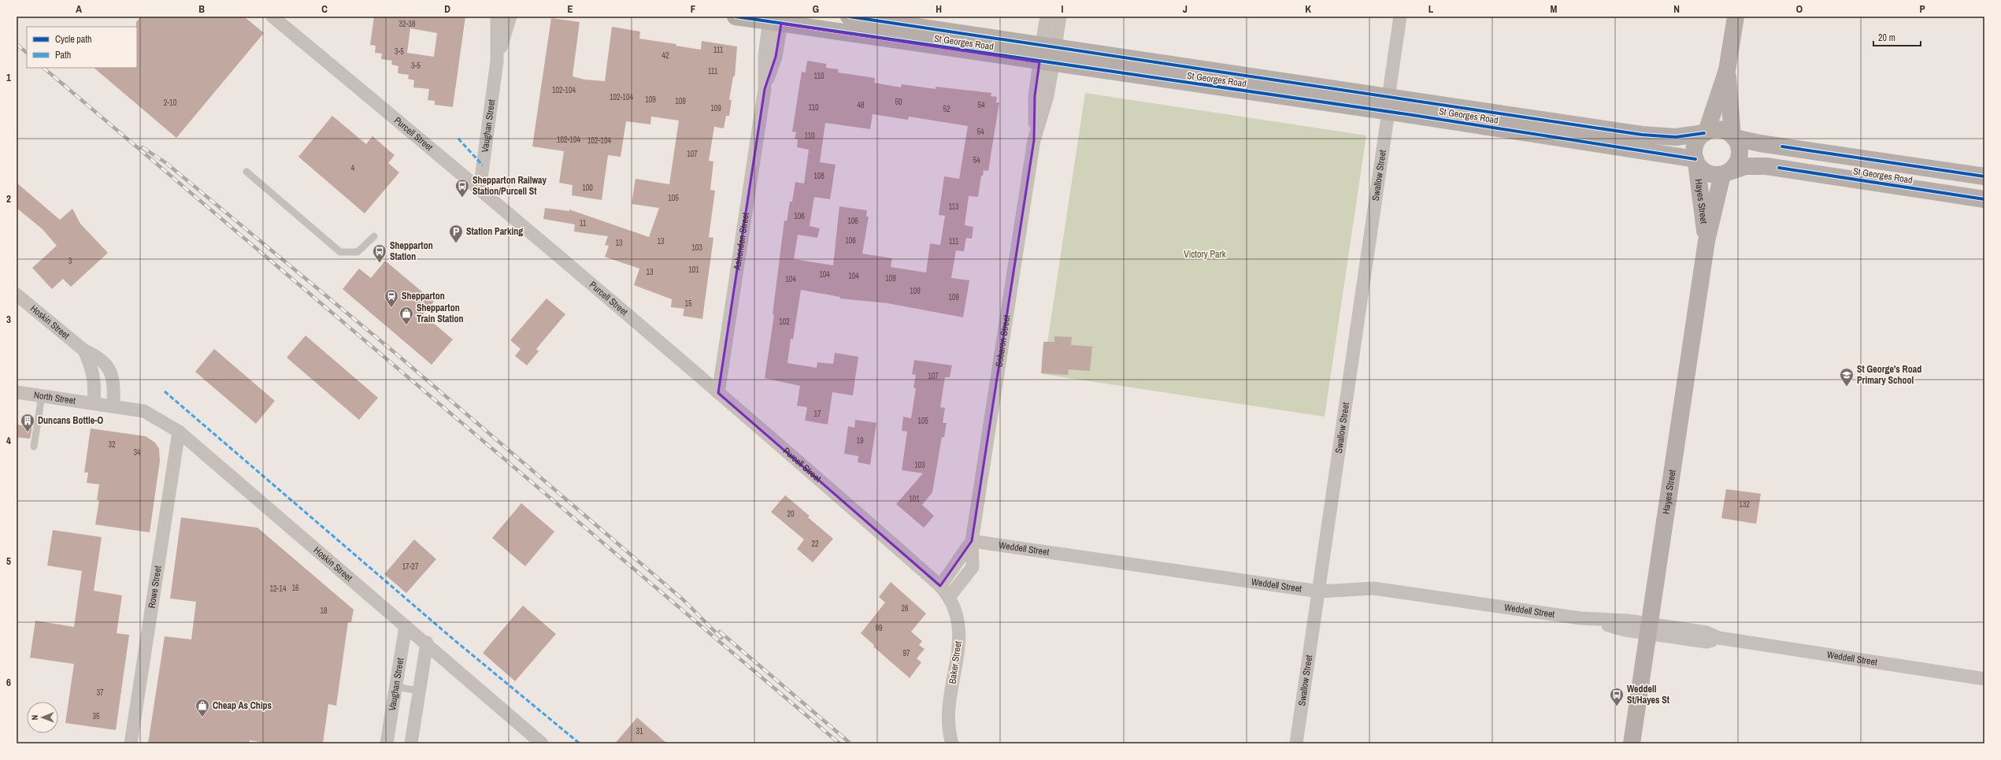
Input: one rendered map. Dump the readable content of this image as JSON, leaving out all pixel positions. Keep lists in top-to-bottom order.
{
  "streets": {
    "street": [
      "St Georges Road",
      "Vaughan Street",
      "Purcell Street",
      "Swallow Street",
      "Hayes Street",
      "Ashenden Street",
      "Hoskin Street",
      "Sobaron Street",
      "North Street",
      "Weddell Street",
      "Rowe Street",
      "Baker Street"
    ]
  },
  "crossings": [
    ["St Georges Road", "Swallow Street"],
    ["St Georges Road", "Hayes Street"],
    ["St Georges Road", "Ashenden Street"],
    ["St Georges Road", "Sobaron Street"],
    ["Vaughan Street", "Purcell Street"],
    ["Vaughan Street", "Hoskin Street"],
    ["Purcell Street", "Ashenden Street"],
    ["Purcell Street", "Sobaron Street"],
    ["Purcell Street", "Baker Street"],
    ["Swallow Street", "Weddell Street"],
    ["Hayes Street", "Weddell Street"],
    ["Hoskin Street", "North Street"],
    ["Hoskin Street", "Rowe Street"],
    ["Sobaron Street", "Weddell Street"],
    ["Sobaron Street", "Baker Street"]
  ],
  "parks": ["Victory Park"],
  "places": {
    "bus stop": ["Shepparton Railway Station/Purcell St", "Shepparton Station", "Weddell St/Hayes St"],
    "parking": ["Station Parking"],
    "station": ["Shepparton"],
    "shop": ["Shepparton Train Station", "Cheap As Chips"],
    "school or university": ["St George's Road Primary School"],
    "building": ["Duncans Bottle-O"]
  },
  "house_numbers": [
    "32-38",
    "111",
    "3-5",
    "42",
    "3-5",
    "111",
    "110",
    "102-104",
    "102-104",
    "109",
    "109",
    "50",
    "2-10",
    "48",
    "54",
    "110",
    "109",
    "52",
    "54",
    "110",
    "102-104",
    "102-104",
    "107",
    "54",
    "4",
    "108",
    "100",
    "105",
    "113",
    "106",
    "106",
    "11",
    "106",
    "13",
    "111",
    "13",
    "103",
    "3",
    "101",
    "13",
    "104",
    "104",
    "109",
    "104",
    "109",
    "109",
    "15",
    "102",
    "107",
    "17",
    "105",
    "19",
    "32",
    "34",
    "103",
    "101",
    "132",
    "20",
    "22",
    "17-27",
    "16",
    "12-14",
    "26",
    "18",
    "99",
    "97",
    "37",
    "35",
    "31"
  ],
  "legend": ["Cycle path", "Path"],
  "scale_bar": "20 m",
  "north": "left",
  "grid": {
    "columns": [
      "A",
      "B",
      "C",
      "D",
      "E",
      "F",
      "G",
      "H",
      "I",
      "J",
      "K",
      "L",
      "M",
      "N",
      "O",
      "P"
    ],
    "rows": [
      "1",
      "2",
      "3",
      "4",
      "5",
      "6"
    ]
  }
}
